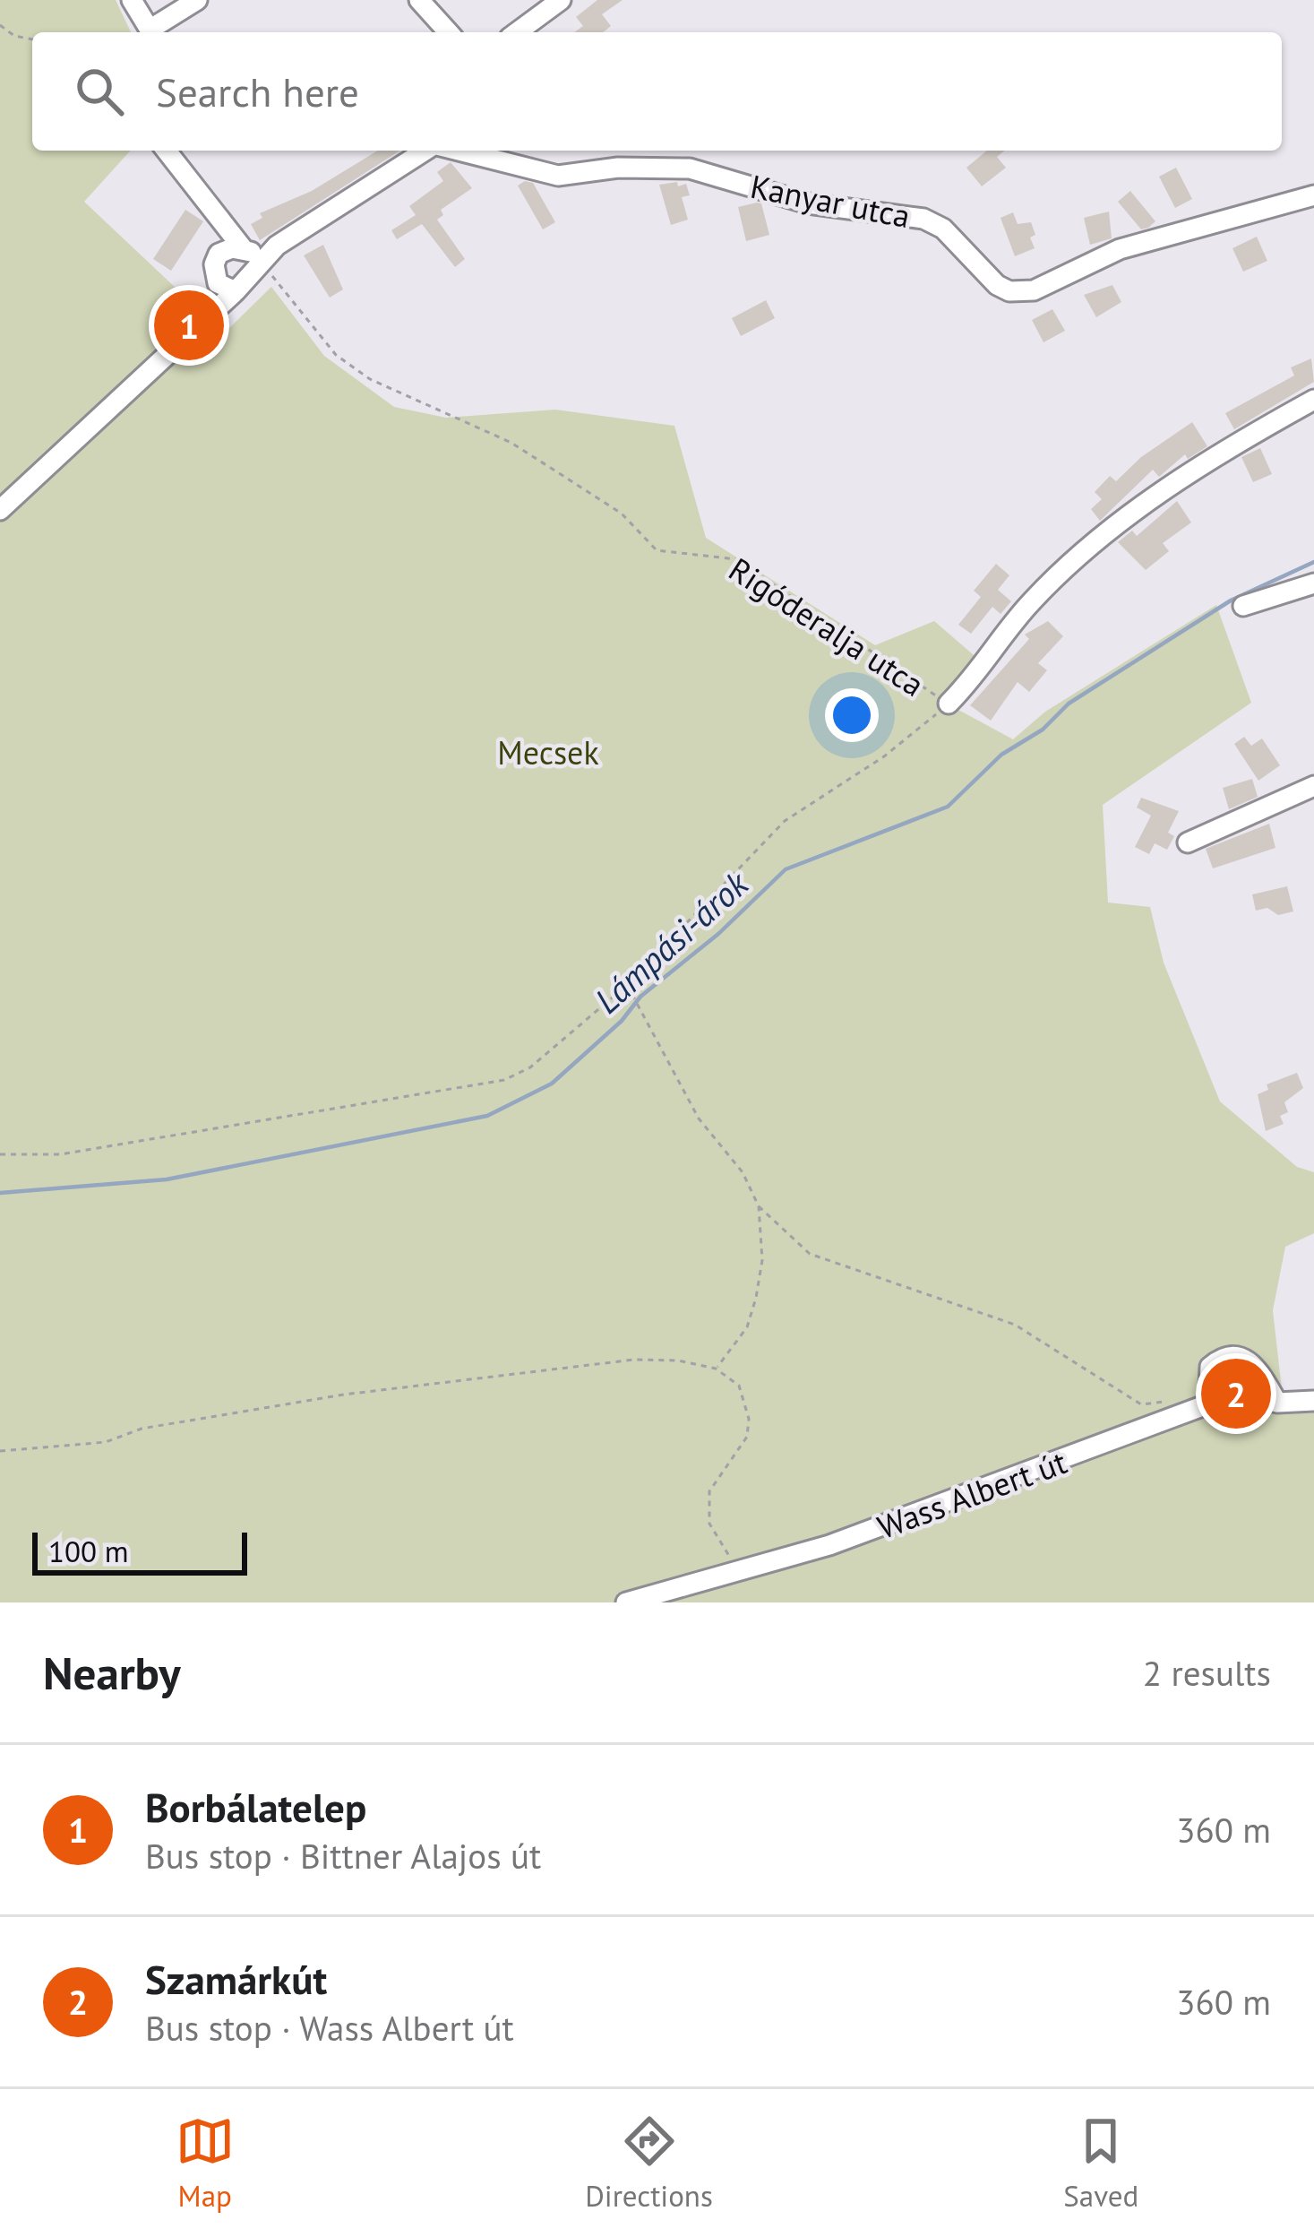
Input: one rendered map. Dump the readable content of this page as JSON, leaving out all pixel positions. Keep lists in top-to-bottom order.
{
  "streets": {
    "street": ["Kanyar utca", "Rigóderalja utca", "Wass Albert út"]
  },
  "water": ["Lámpási-árok"],
  "parks": ["Mecsek"],
  "scale_bar": "100 m",
  "page": {
    "search": "Search here",
    "pins": ["1", "2"],
    "scale": "100 m",
    "heading": ["Nearby", "2 results"],
    "list": [
      {
        "mark": "1",
        "name": "Borbálatelep",
        "note": "Bus stop · Bittner Alajos út",
        "value": "360 m"
      },
      {
        "mark": "2",
        "name": "Szamárkút",
        "note": "Bus stop · Wass Albert út",
        "value": "360 m"
      }
    ],
    "nav": ["Map", "Directions", "Saved"]
  }
}
